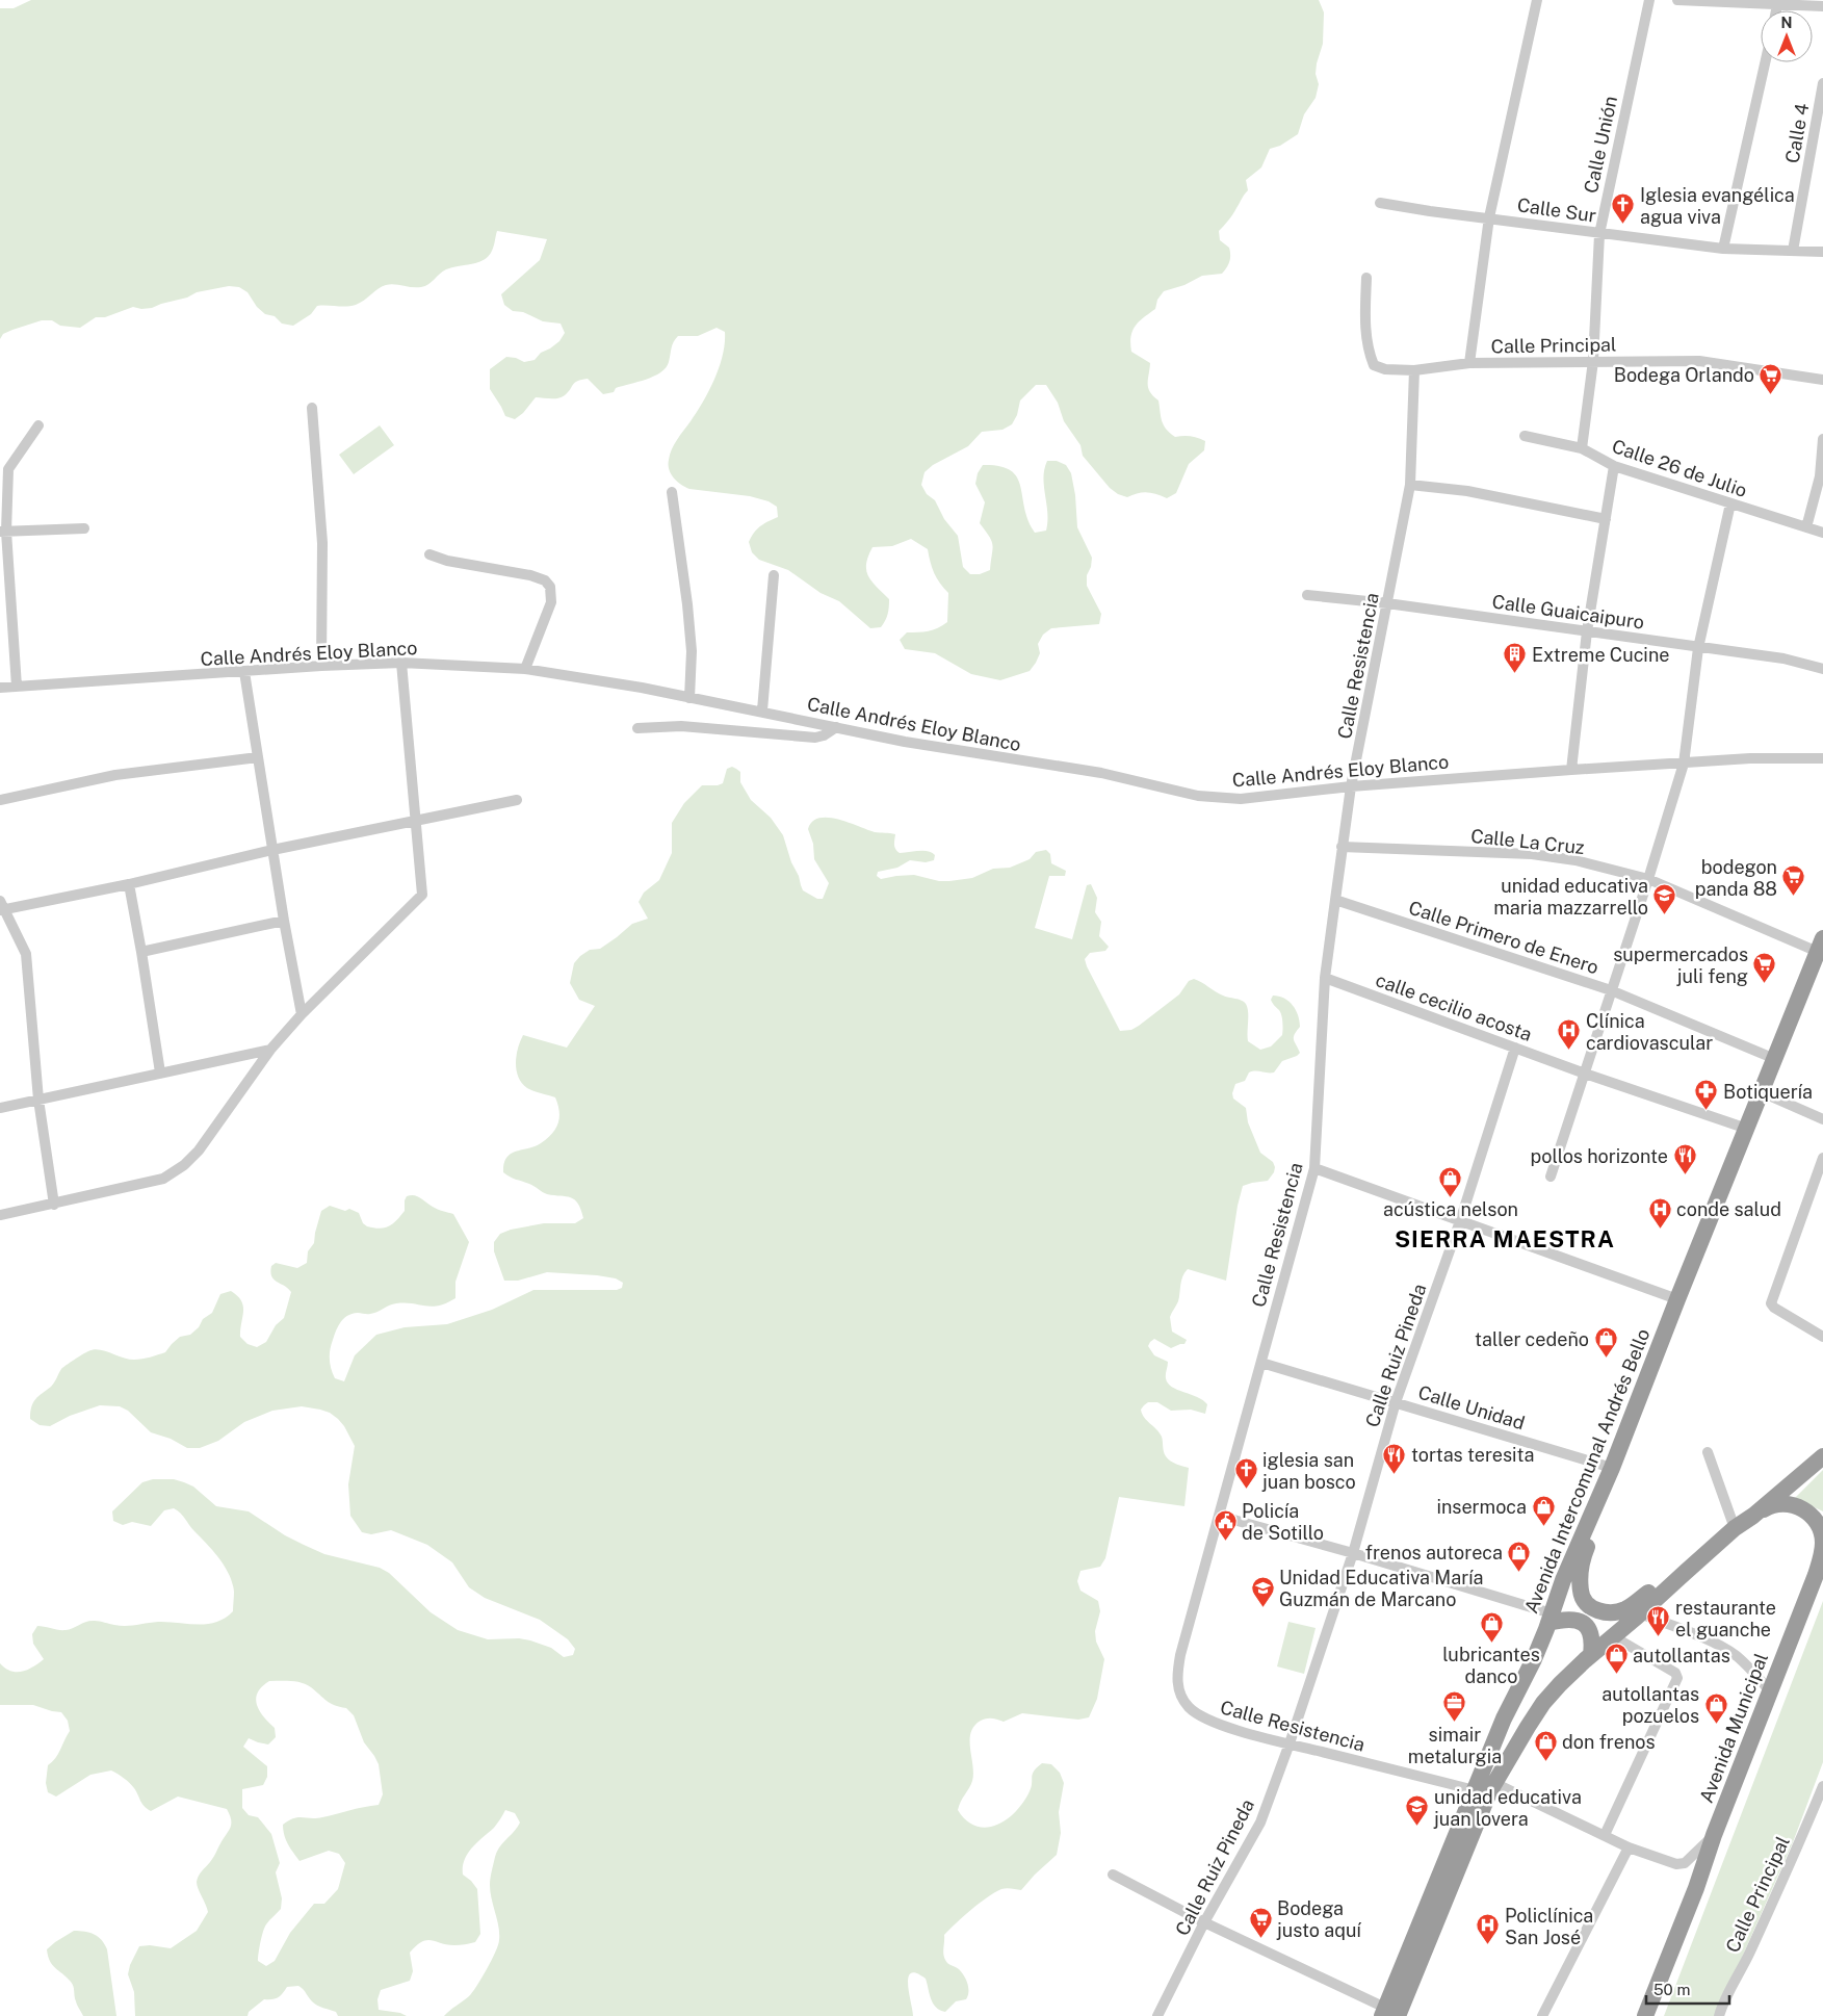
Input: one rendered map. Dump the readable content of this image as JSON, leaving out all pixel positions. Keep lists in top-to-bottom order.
{
  "streets": {
    "highway": ["Avenida Intercomunal Andrés Bello", "Avenida Municipal"],
    "street": [
      "Calle 4",
      "Calle Unión",
      "Calle Sur",
      "Calle Principal",
      "Calle 26 de Julio",
      "Calle Guaicaipuro",
      "Calle Andrés Eloy Blanco",
      "Calle Resistencia",
      "Calle La Cruz",
      "Calle Primero de Enero",
      "calle cecilio acosta",
      "Calle Ruiz Pineda",
      "Calle Unidad"
    ]
  },
  "crossings": [
    ["Calle 4", "Calle Sur"],
    ["Calle Unión", "Calle Sur"],
    ["Calle Unión", "Calle Principal"],
    ["Calle Principal", "Calle Resistencia"],
    ["Calle Guaicaipuro", "Calle Resistencia"],
    ["Calle Andrés Eloy Blanco", "Calle Resistencia"],
    ["Calle Resistencia", "Calle La Cruz"],
    ["Calle Resistencia", "Calle Primero de Enero"],
    ["Calle Resistencia", "calle cecilio acosta"],
    ["Calle Resistencia", "Calle Ruiz Pineda"],
    ["Calle Resistencia", "Calle Unidad"],
    ["Calle Resistencia", "Avenida Intercomunal Andrés Bello"],
    ["Calle La Cruz", "Avenida Intercomunal Andrés Bello"],
    ["Calle Primero de Enero", "Avenida Intercomunal Andrés Bello"],
    ["calle cecilio acosta", "Calle Ruiz Pineda"],
    ["calle cecilio acosta", "Avenida Intercomunal Andrés Bello"],
    ["Calle Ruiz Pineda", "Calle Unidad"],
    ["Calle Unidad", "Avenida Intercomunal Andrés Bello"]
  ],
  "districts": ["SIERRA MAESTRA"],
  "places": {
    "church": ["Iglesia evangélica agua viva", "iglesia san juan bosco"],
    "supermarket": [
      "Bodega Orlando",
      "bodegon panda 88",
      "supermercados juli feng",
      "Bodega justo aquí"
    ],
    "building": ["Extreme Cucine"],
    "school or university": ["unidad educativa maria mazzarrello", "Unidad Educativa María Guzmán de Marcano", "unidad educativa juan lovera"],
    "hospital": ["Clínica cardiovascular", "conde salud", "Policlínica San José"],
    "pharmacy": ["Botiquería"],
    "restaurant": ["pollos horizonte", "tortas teresita", "restaurante el guanche"],
    "shop": [
      "acústica nelson",
      "taller cedeño",
      "insermoca",
      "frenos autoreca",
      "lubricantes danco",
      "autollantas",
      "autollantas pozuelos",
      "don frenos"
    ],
    "public building": ["Policía de Sotillo"],
    "office": ["simair metalurgia"]
  },
  "scale_bar": "50 m",
  "north": "top"
}
